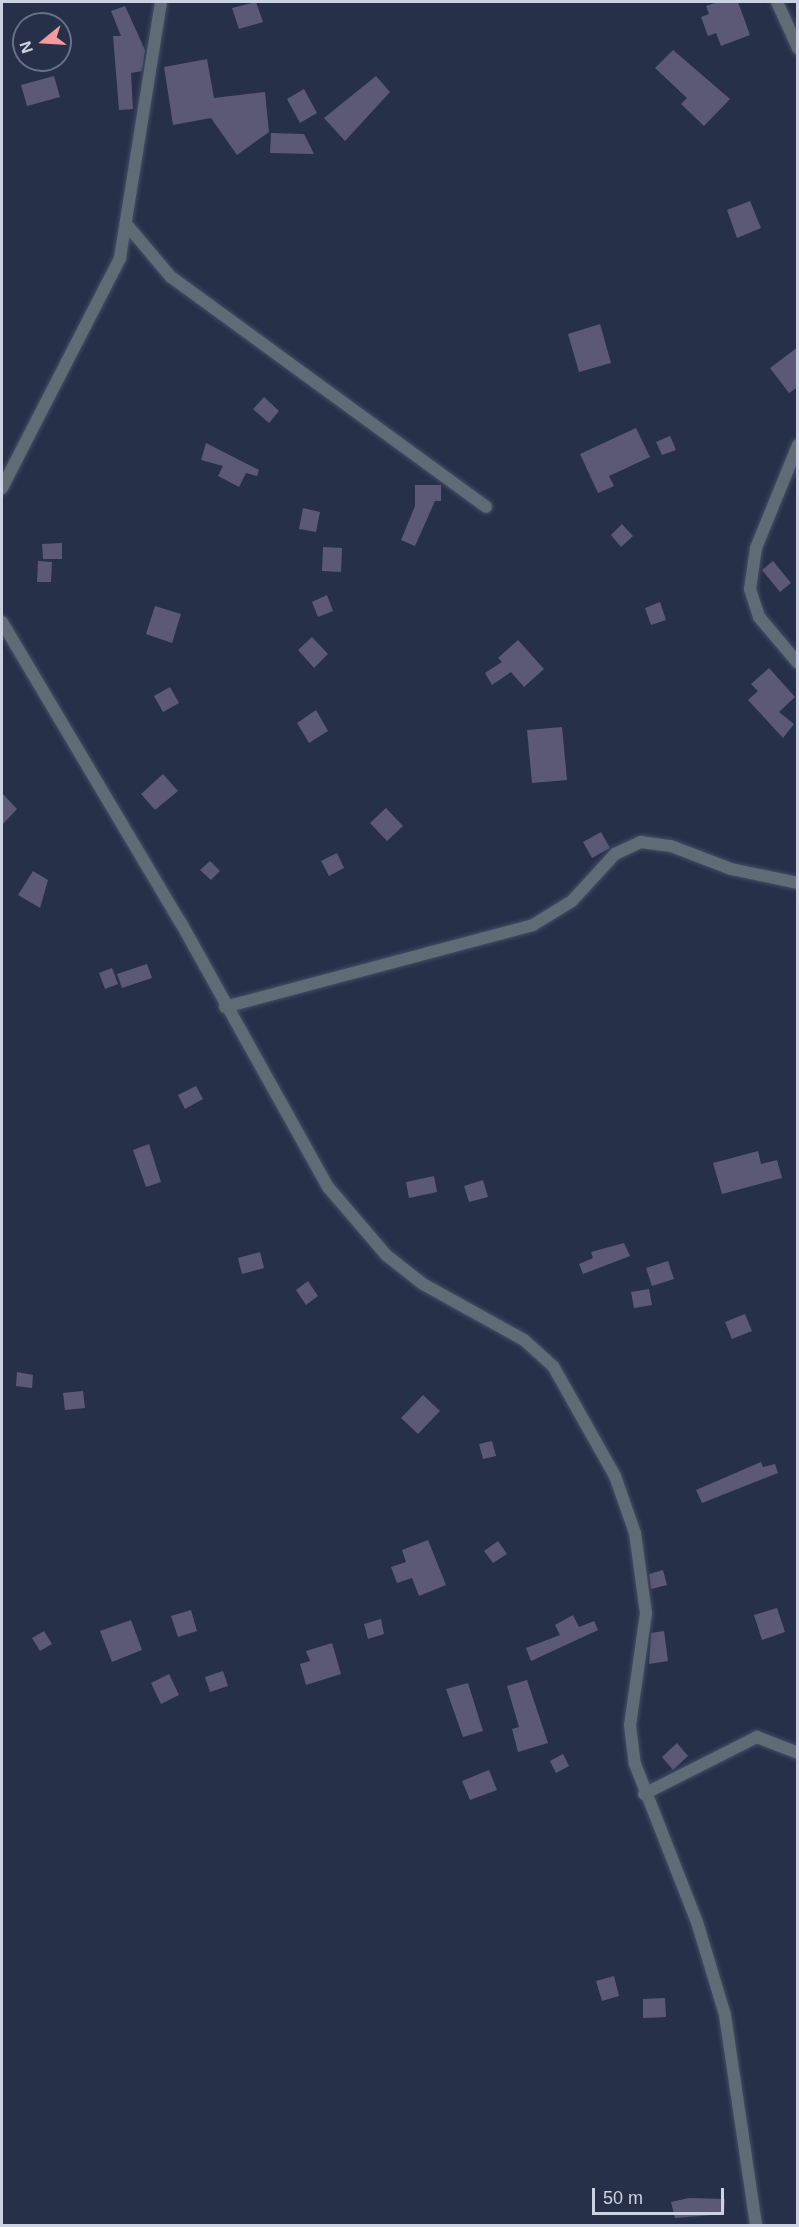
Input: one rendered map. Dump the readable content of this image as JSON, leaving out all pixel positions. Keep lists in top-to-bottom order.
{
  "scale_bar": "50 m",
  "north": "left"
}
